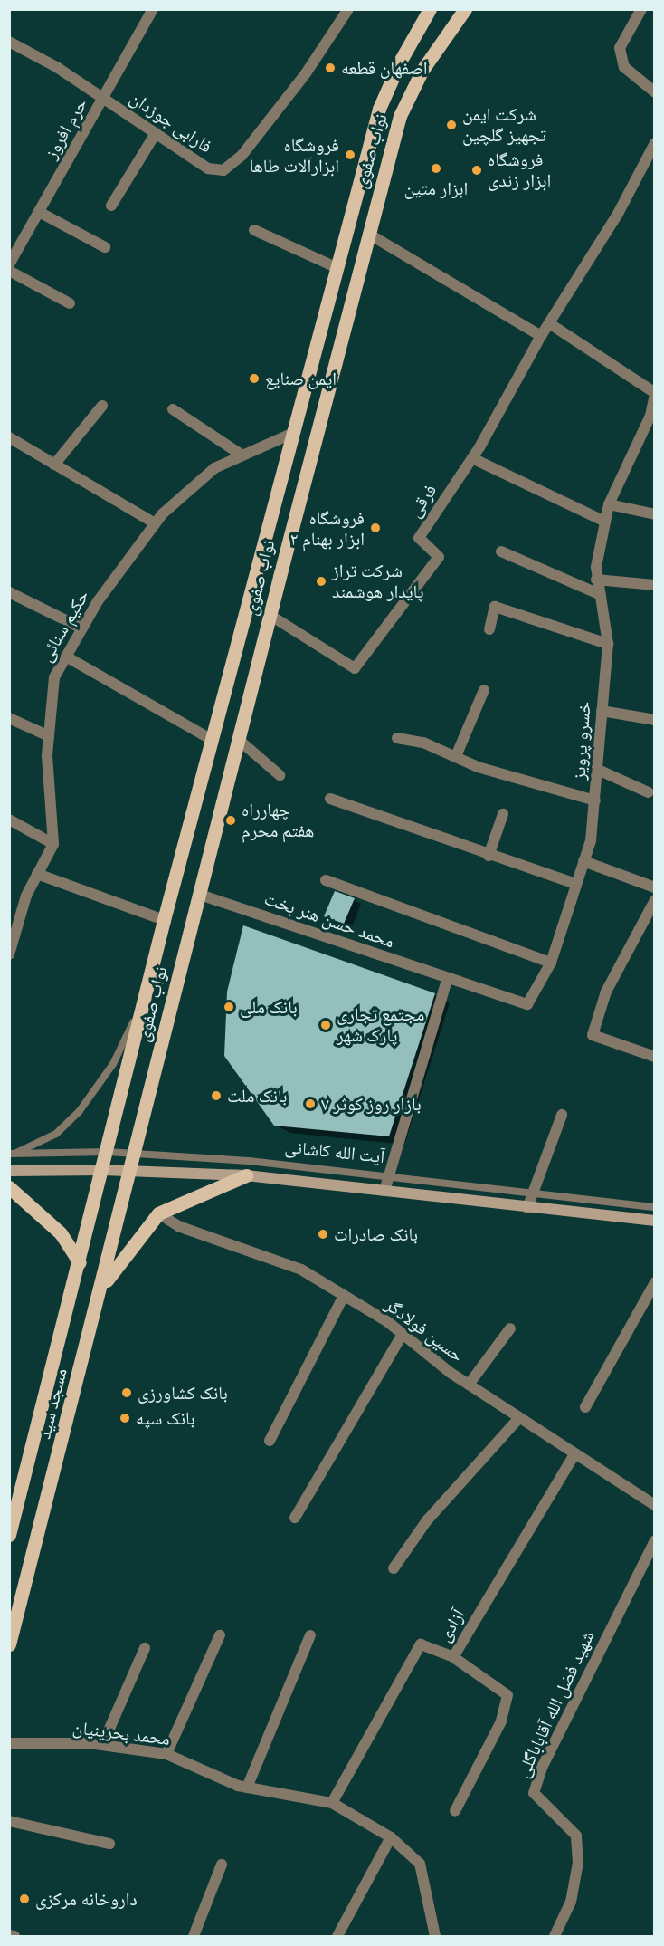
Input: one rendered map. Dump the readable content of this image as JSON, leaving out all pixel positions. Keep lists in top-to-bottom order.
{
  "streets": {
    "main road": ["نواب صفوی", "آیت الله کاشانی", "مسجد سید"],
    "street": [
      "فارابی جوزدان",
      "حرم افروز",
      "فرقی",
      "حکیم سنائی",
      "خسرو پرویز",
      "محمد حسن هنر بخت",
      "حسین فولادگر",
      "آزادی",
      "شهید فضل الله آقاباباگلی",
      "محمد بحرینیان"
    ]
  },
  "crossings": [
    ["فارابی جوزدان", "حرم افروز"],
    ["نواب صفوی", "فرقی"],
    ["نواب صفوی", "حکیم سنائی"],
    ["نواب صفوی", "محمد حسن هنر بخت"],
    ["نواب صفوی", "آیت الله کاشانی"],
    ["نواب صفوی", "مسجد سید"],
    ["خسرو پرویز", "محمد حسن هنر بخت"],
    ["آیت الله کاشانی", "مسجد سید"],
    ["حسین فولادگر", "آزادی"],
    ["آزادی", "محمد بحرینیان"]
  ],
  "places": [
    "اصفهان قطعه",
    "شرکت ایمن تجهیز گلچین",
    "فروشگاه ابزارآلات طاها",
    "ابزار متین",
    "فروشگاه ابزار زندی",
    "ایمن صنایع",
    "فروشگاه ابزار بهنام ۲",
    "شرکت تراز پایدار هوشمند",
    "چهارراه هفتم محرم",
    "بانک ملی",
    "مجتمع تجاری پارک شهر",
    "بانک ملت",
    "بازار روز کوثر ۷",
    "بانک صادرات",
    "بانک کشاورزی",
    "بانک سپه",
    "داروخانه مرکزی"
  ]
}
